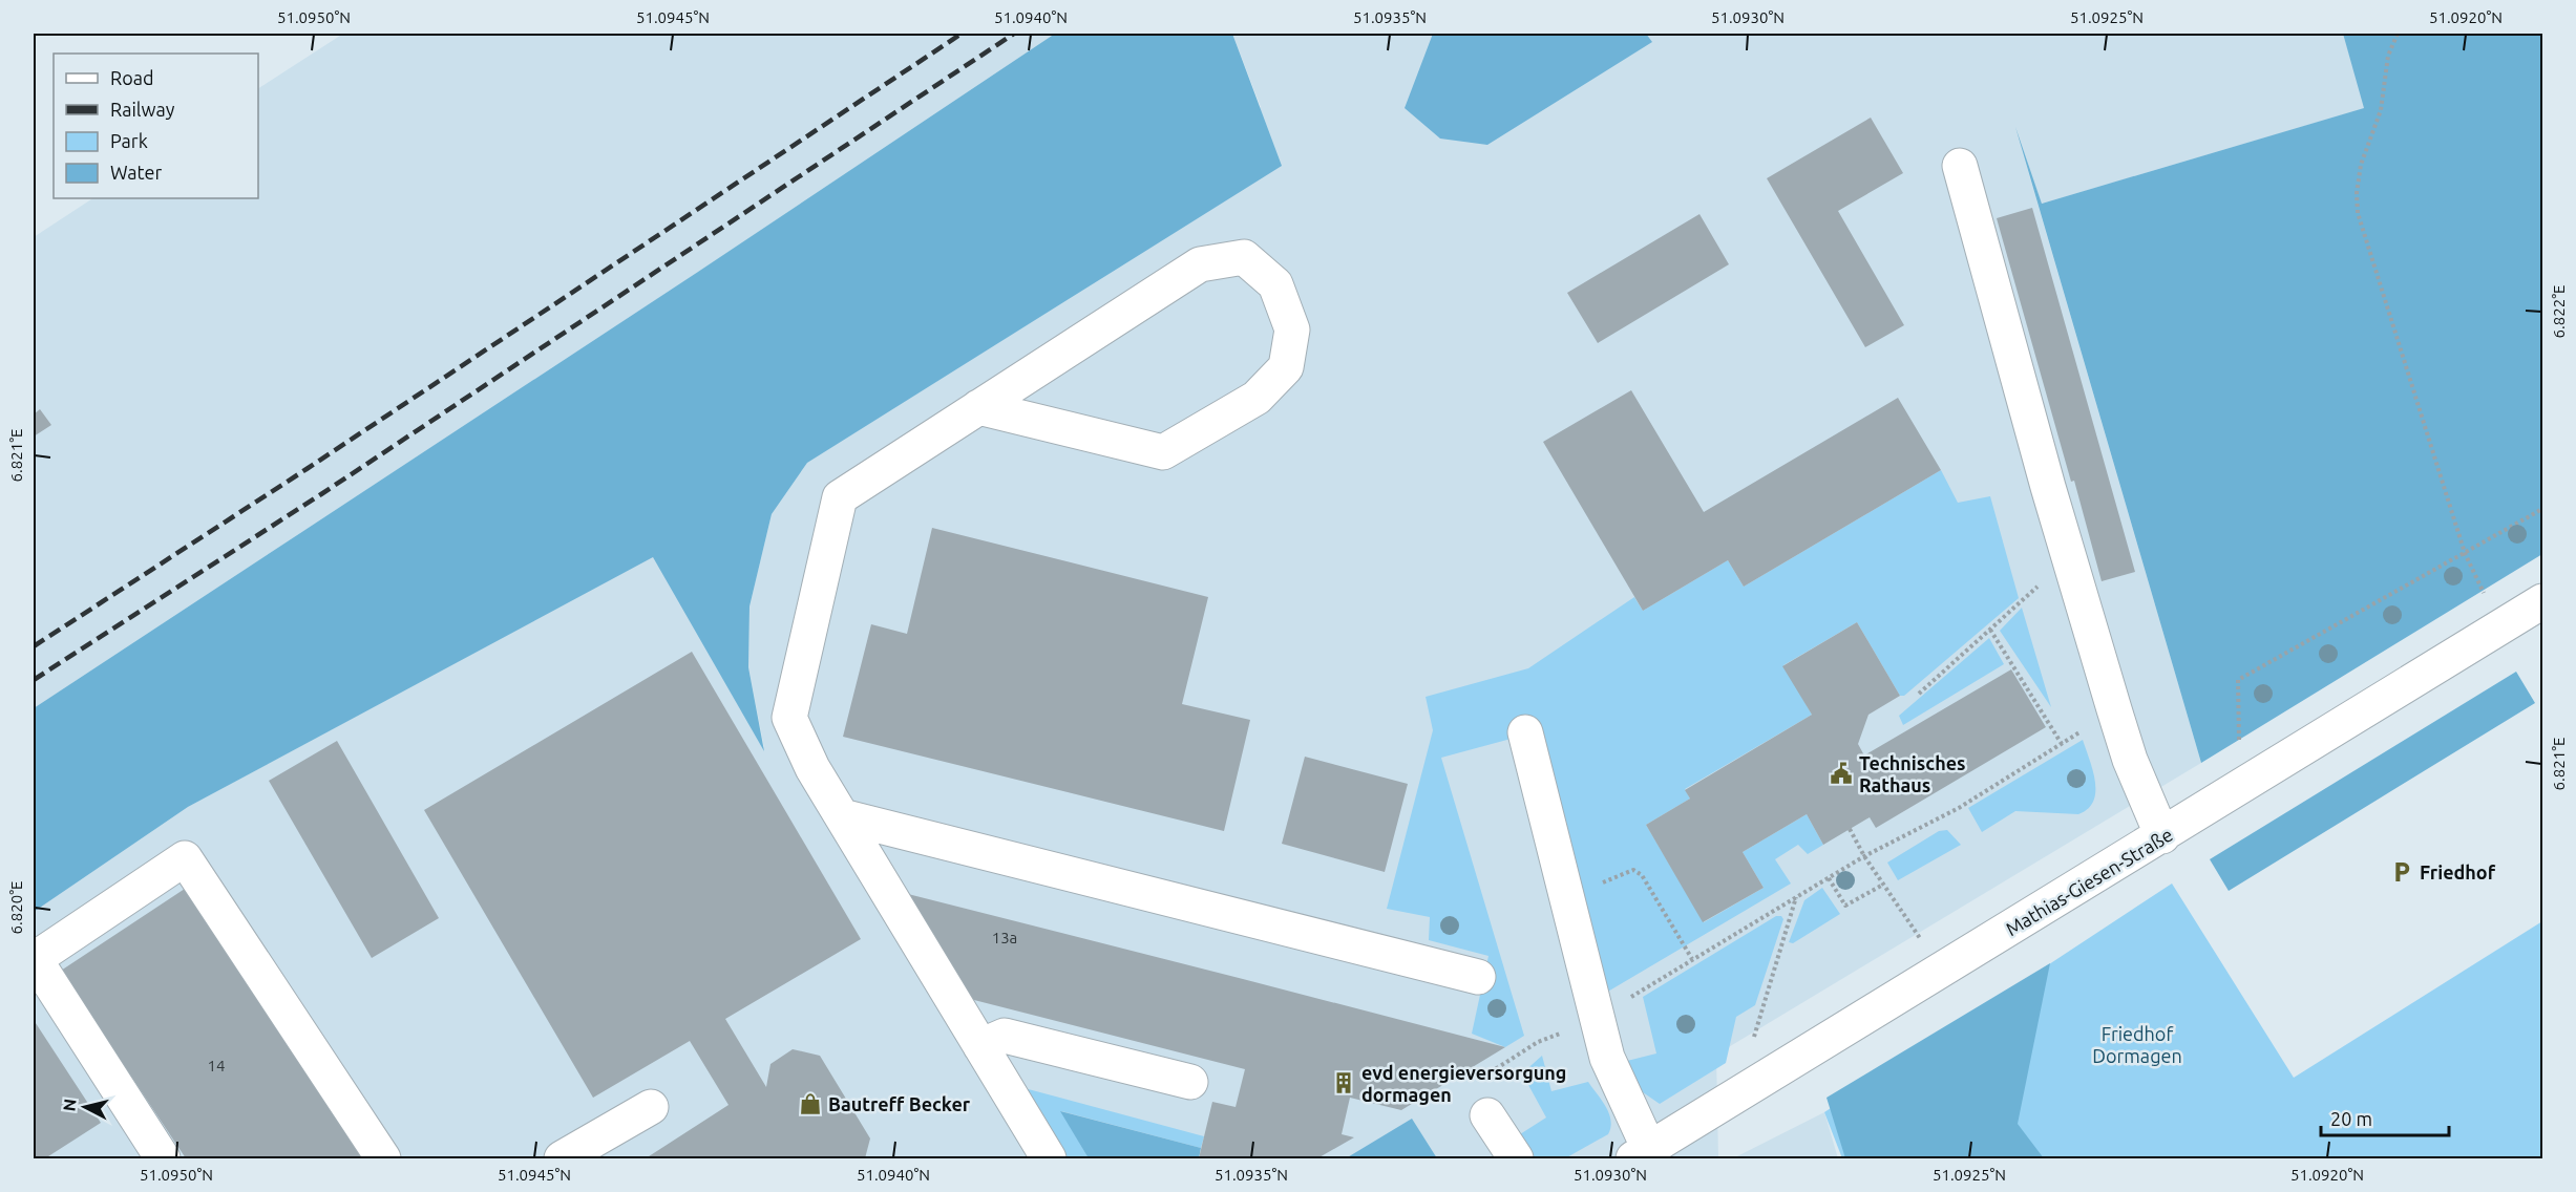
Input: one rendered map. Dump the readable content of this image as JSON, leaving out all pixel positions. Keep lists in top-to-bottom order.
{
  "streets": {
    "street": ["Mathias-Giesen-Straße"]
  },
  "parks": ["Friedhof Dormagen"],
  "places": {
    "public building": ["Technisches Rathaus"],
    "parking": ["Friedhof"],
    "building": ["evd energieversorgung dormagen"],
    "shop": ["Bautreff Becker"]
  },
  "house_numbers": ["13a", "14"],
  "legend": [
    "Road",
    "Railway",
    "Park",
    "Water"
  ],
  "scale_bar": "20 m",
  "north": "left",
  "coordinates": [
    "51.0950°N",
    "51.0945°N",
    "51.0940°N",
    "51.0935°N",
    "51.0930°N",
    "51.0925°N",
    "51.0920°N",
    "6.822°E",
    "6.821°E",
    "6.820°E"
  ]
}
